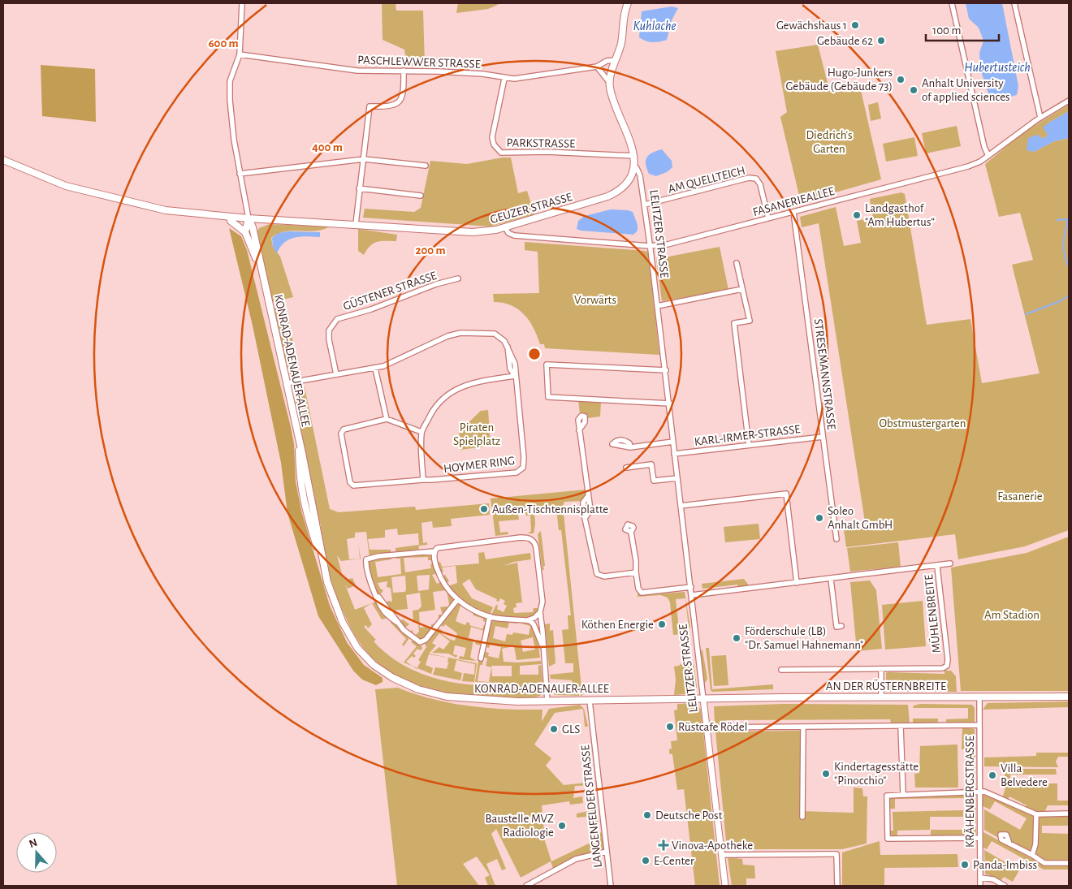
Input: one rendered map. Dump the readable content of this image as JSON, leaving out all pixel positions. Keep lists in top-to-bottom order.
{
  "streets": {
    "main road": ["GEUZER STRASSE", "KONRAD-ADENAUER-ALLEE", "AN DER RÜSTERNBREITE"],
    "street": [
      "PASCHLEWWER STRASSE",
      "PARKSTRASSE",
      "AM QUELLTEICH",
      "FASANERIEALLEE",
      "LELITZER STRASSE",
      "GÜSTENER STRASSE",
      "STRESEMANNSTRASSE",
      "KARL-IRMER-STRASSE",
      "HOYMER RING",
      "MÜHLENBREITE",
      "KRÄHENBERGSTRASSE",
      "LANGENFELDER STRASSE"
    ]
  },
  "crossings": [
    ["PASCHLEWWER STRASSE", "PARKSTRASSE"],
    ["PARKSTRASSE", "GEUZER STRASSE"],
    ["AM QUELLTEICH", "FASANERIEALLEE"],
    ["AM QUELLTEICH", "LELITZER STRASSE"],
    ["FASANERIEALLEE", "GEUZER STRASSE"],
    ["FASANERIEALLEE", "LELITZER STRASSE"],
    ["FASANERIEALLEE", "STRESEMANNSTRASSE"],
    ["GEUZER STRASSE", "LELITZER STRASSE"],
    ["GEUZER STRASSE", "KONRAD-ADENAUER-ALLEE"],
    ["LELITZER STRASSE", "KONRAD-ADENAUER-ALLEE"],
    ["LELITZER STRASSE", "KARL-IRMER-STRASSE"],
    ["LELITZER STRASSE", "MÜHLENBREITE"],
    ["LELITZER STRASSE", "AN DER RÜSTERNBREITE"],
    ["KONRAD-ADENAUER-ALLEE", "AN DER RÜSTERNBREITE"],
    ["KONRAD-ADENAUER-ALLEE", "LANGENFELDER STRASSE"],
    ["STRESEMANNSTRASSE", "KARL-IRMER-STRASSE"],
    ["AN DER RÜSTERNBREITE", "KRÄHENBERGSTRASSE"]
  ],
  "water": ["Kuhlache", "Hubertusteich"],
  "parks": [
    "Diedrich's Garten",
    "Vorwärts",
    "Obstmustergarten",
    "Piraten Spielplatz",
    "Fasanerie",
    "Am Stadion"
  ],
  "places": {
    "other": [
      "Gewächshaus 1",
      "Gebäude 62",
      "Hugo-Junkers Gebäude (Gebäude 73)",
      "Anhalt University of applied sciences",
      "Landgasthof \"Am Hubertus“",
      "Außen-Tischtennisplatte",
      "Soleo Anhalt GmbH",
      "Köthen Energie",
      "Förderschule (LB) \"Dr. Samuel Hahnemann\"",
      "Rüstcafe Rödel",
      "GLS",
      "Kindertagesstätte \"Pinocchio\"",
      "Villa Belvedere",
      "Deutsche Post",
      "Baustelle MVZ Radiologie",
      "E-Center",
      "Panda-Imbiss"
    ],
    "health": ["Vinova-Apotheke"]
  },
  "scale_bar": "100 m",
  "north": "top",
  "rings": ["600 m", "400 m", "200 m"]
}
